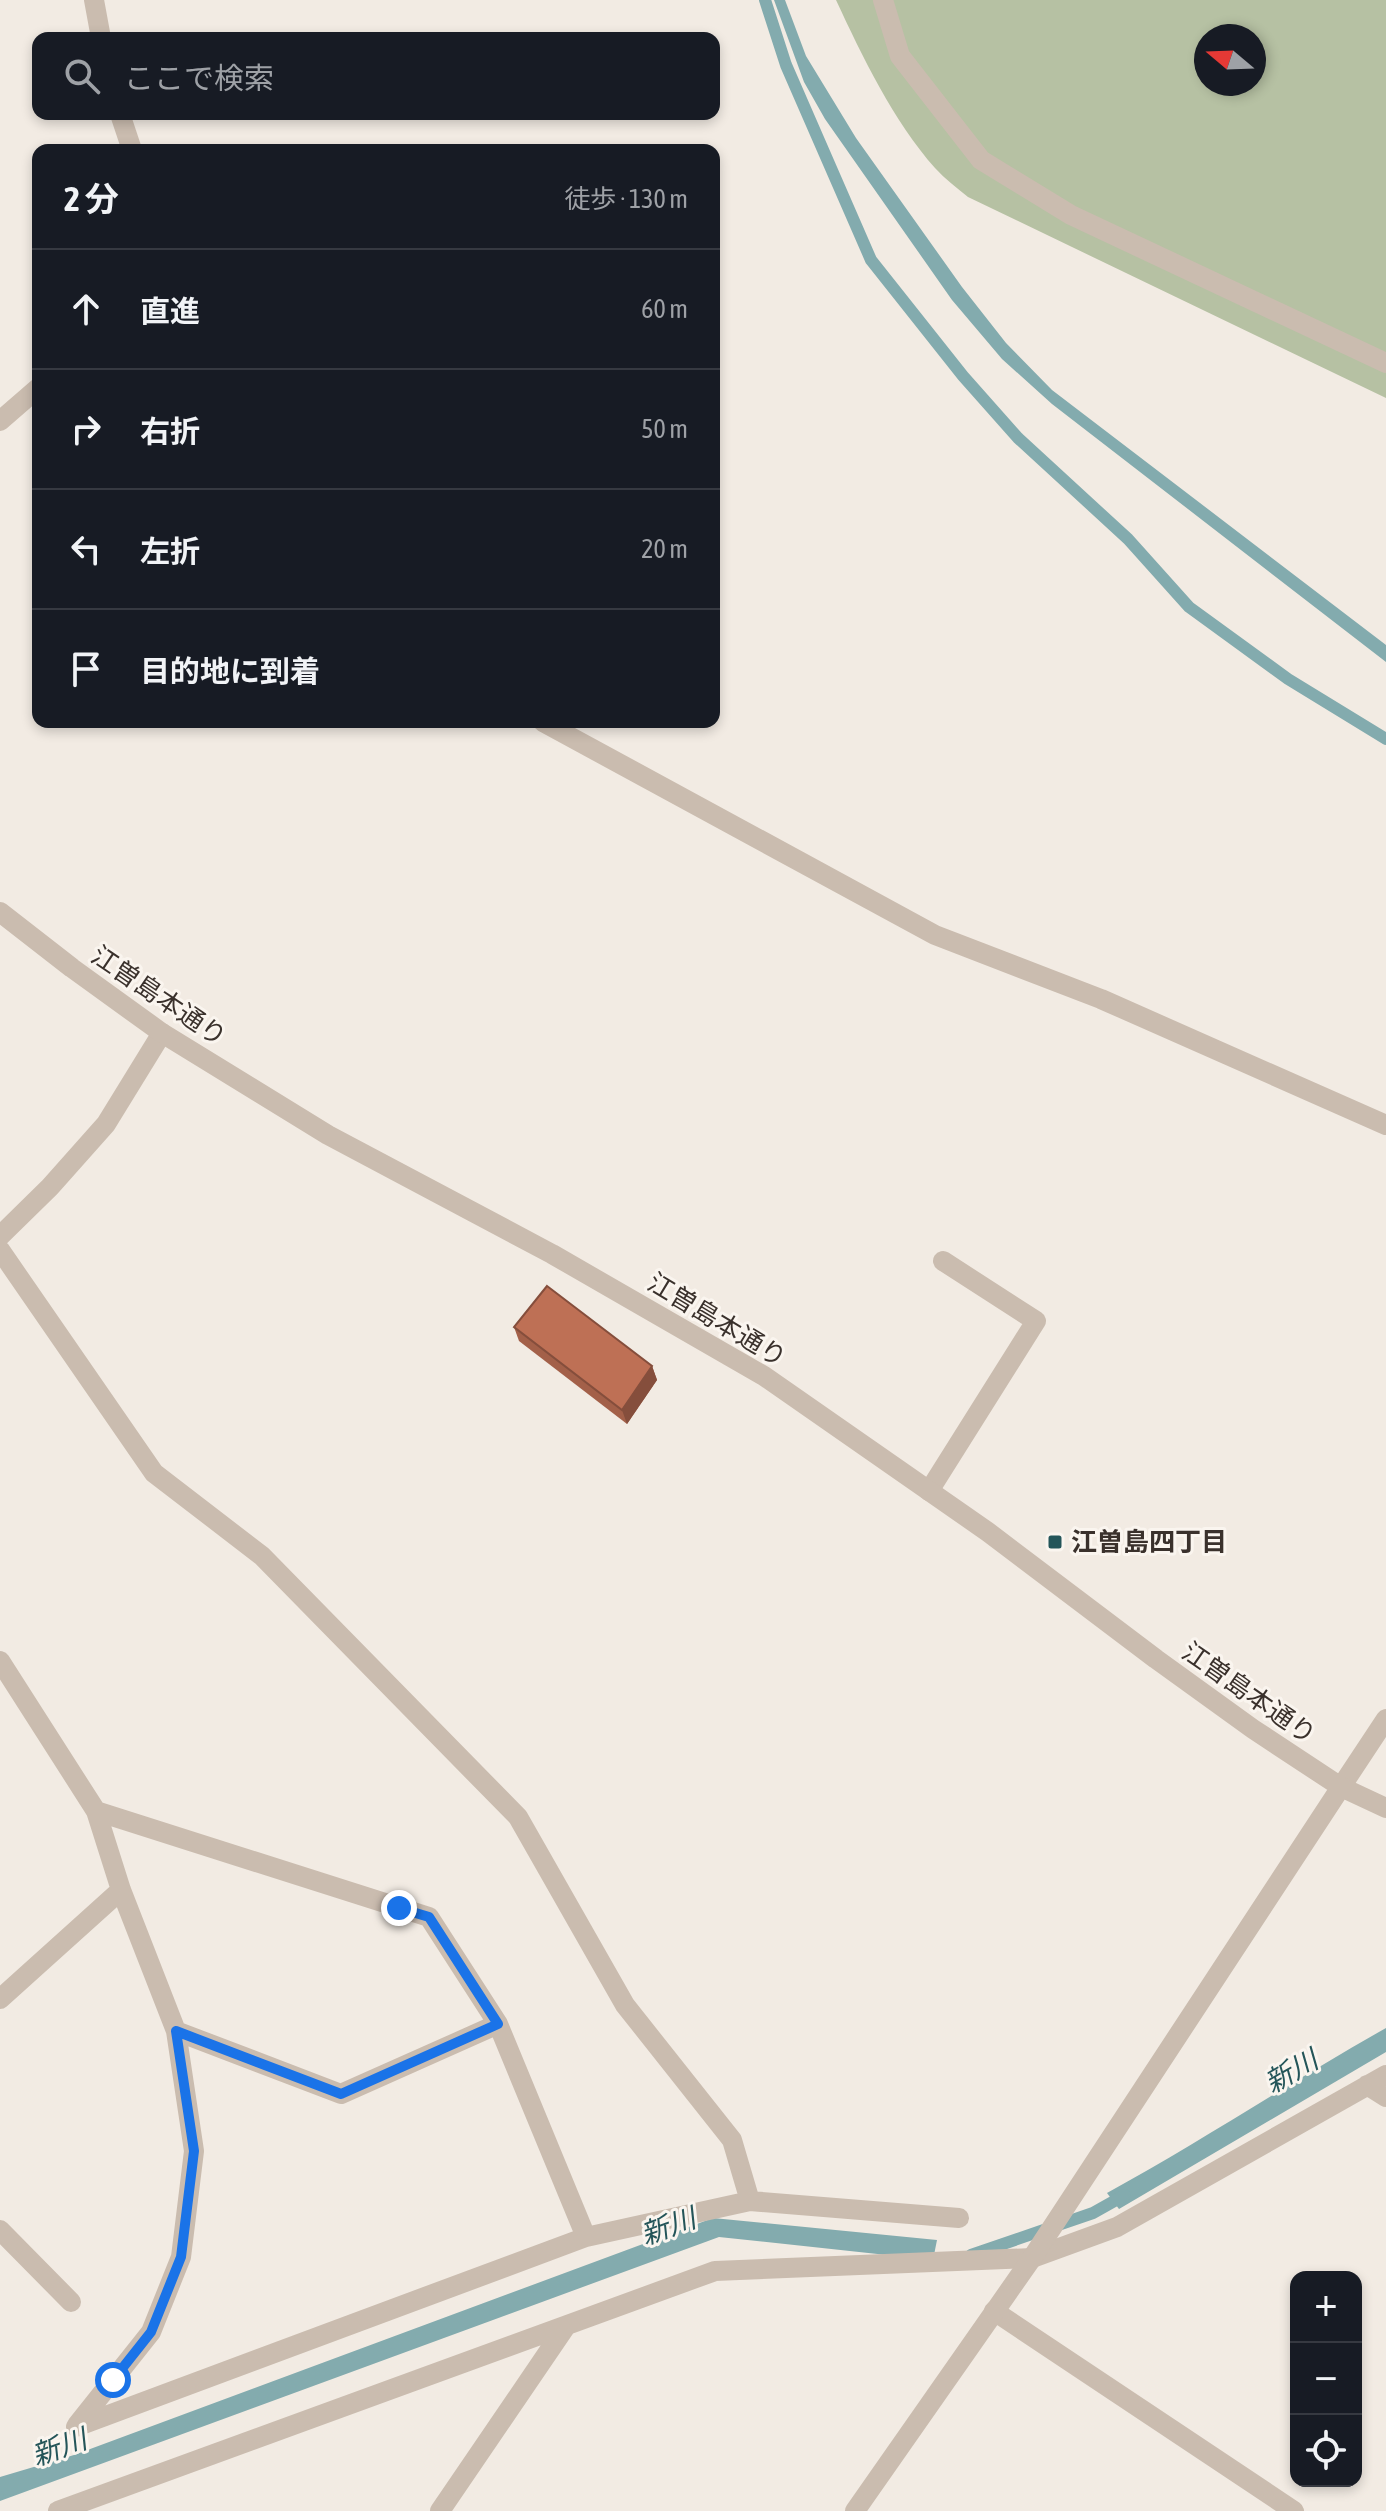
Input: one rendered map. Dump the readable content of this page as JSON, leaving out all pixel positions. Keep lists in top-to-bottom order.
{
  "streets": {
    "street": ["江曽島本通り"]
  },
  "water": ["新川"],
  "places": {
    "transit": ["江曽島四丁目"]
  },
  "north": "left",
  "page": {
    "search": "ここで検索",
    "heading": ["2 分", "徒歩 · 130 m"],
    "list": [
      ["直進", "60 m"],
      ["右折", "50 m"],
      ["左折", "20 m"],
      "目的地に到着"
    ],
    "map_buttons": ["+", "−"]
  }
}
